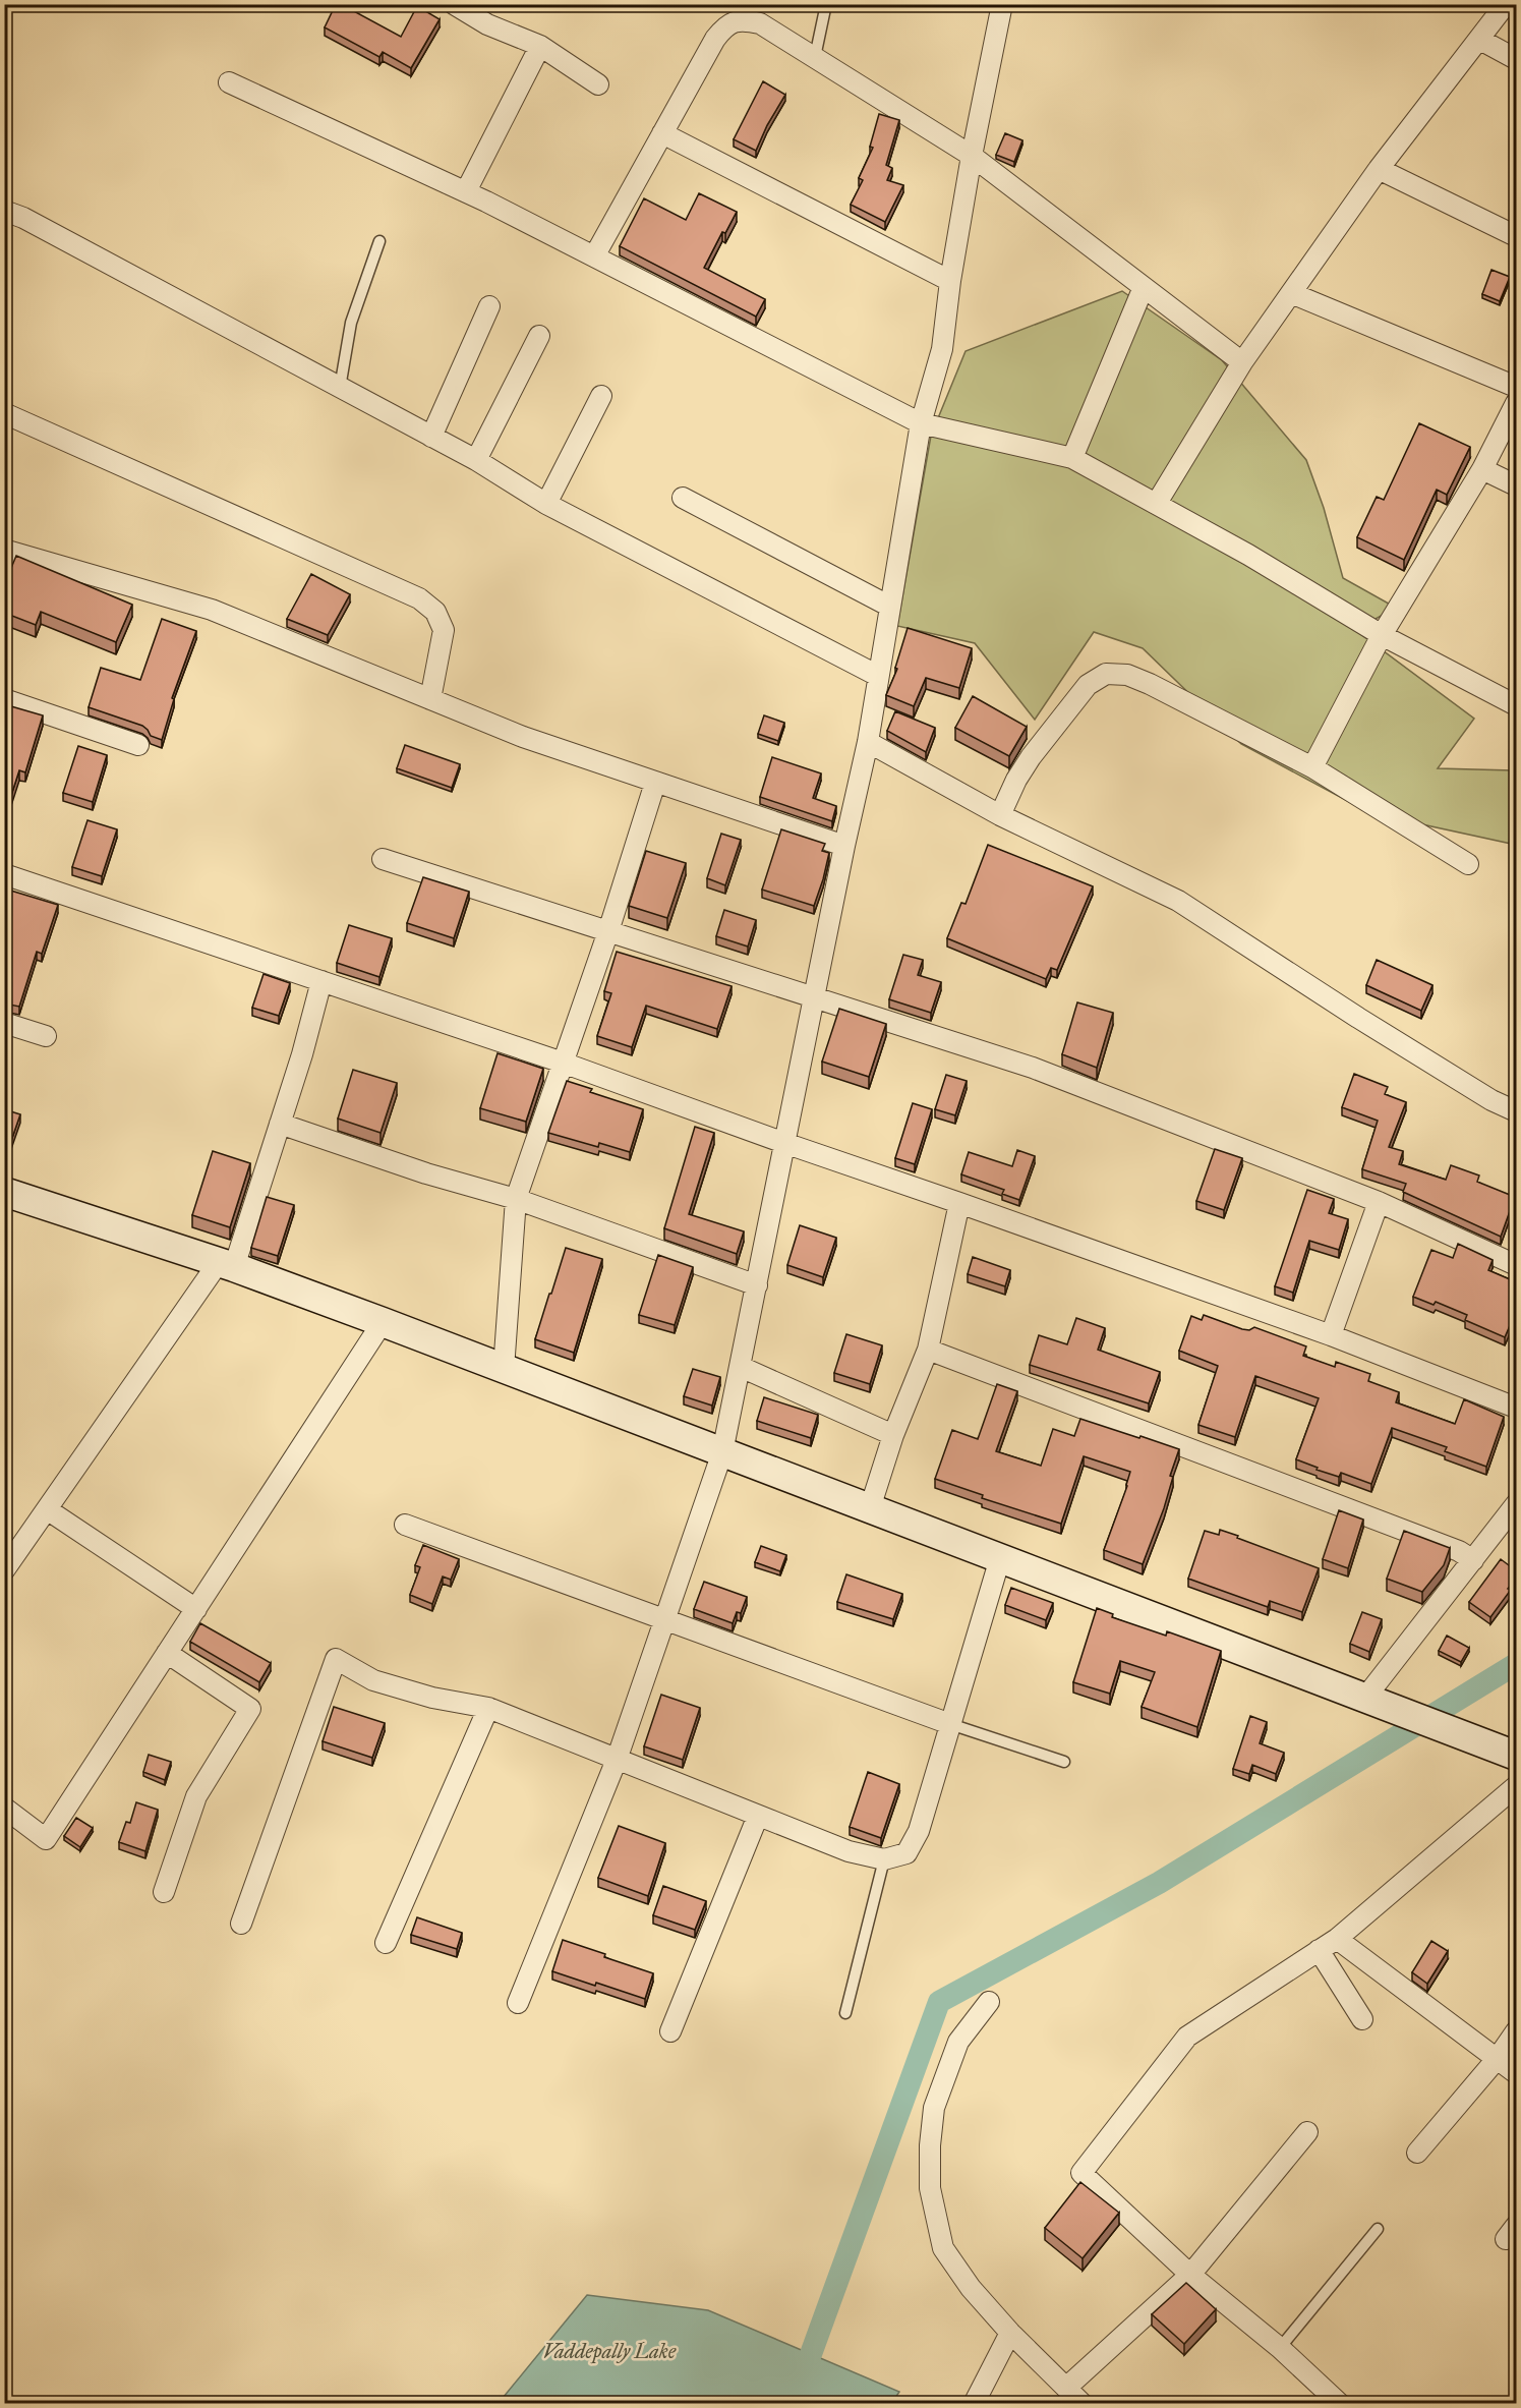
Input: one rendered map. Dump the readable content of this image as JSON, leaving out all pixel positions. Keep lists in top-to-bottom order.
{
  "water": ["Vaddepally Lake"]
}
